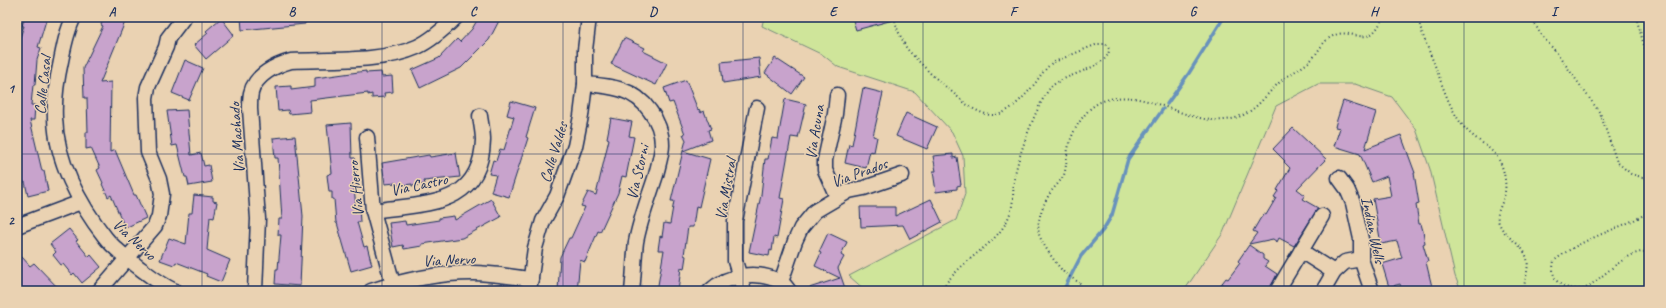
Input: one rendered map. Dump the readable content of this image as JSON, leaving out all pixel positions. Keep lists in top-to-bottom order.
{
  "streets": {
    "street": [
      "Calle Casal",
      "Via Acuna",
      "Via Machado",
      "Calle Valdes",
      "Via Storni",
      "Via Prados",
      "Via Castro",
      "Via Hierro",
      "Via Mistral",
      "Indian Wells",
      "Via Nervo"
    ]
  },
  "crossings": [
    ["Calle Casal", "Via Nervo"],
    ["Via Acuna", "Via Prados"],
    ["Calle Valdes", "Via Storni"],
    ["Calle Valdes", "Via Nervo"],
    ["Via Castro", "Via Hierro"],
    ["Via Hierro", "Via Nervo"]
  ],
  "grid": {
    "columns": [
      "A",
      "B",
      "C",
      "D",
      "E",
      "F",
      "G",
      "H",
      "I"
    ],
    "rows": ["1", "2"]
  }
}
